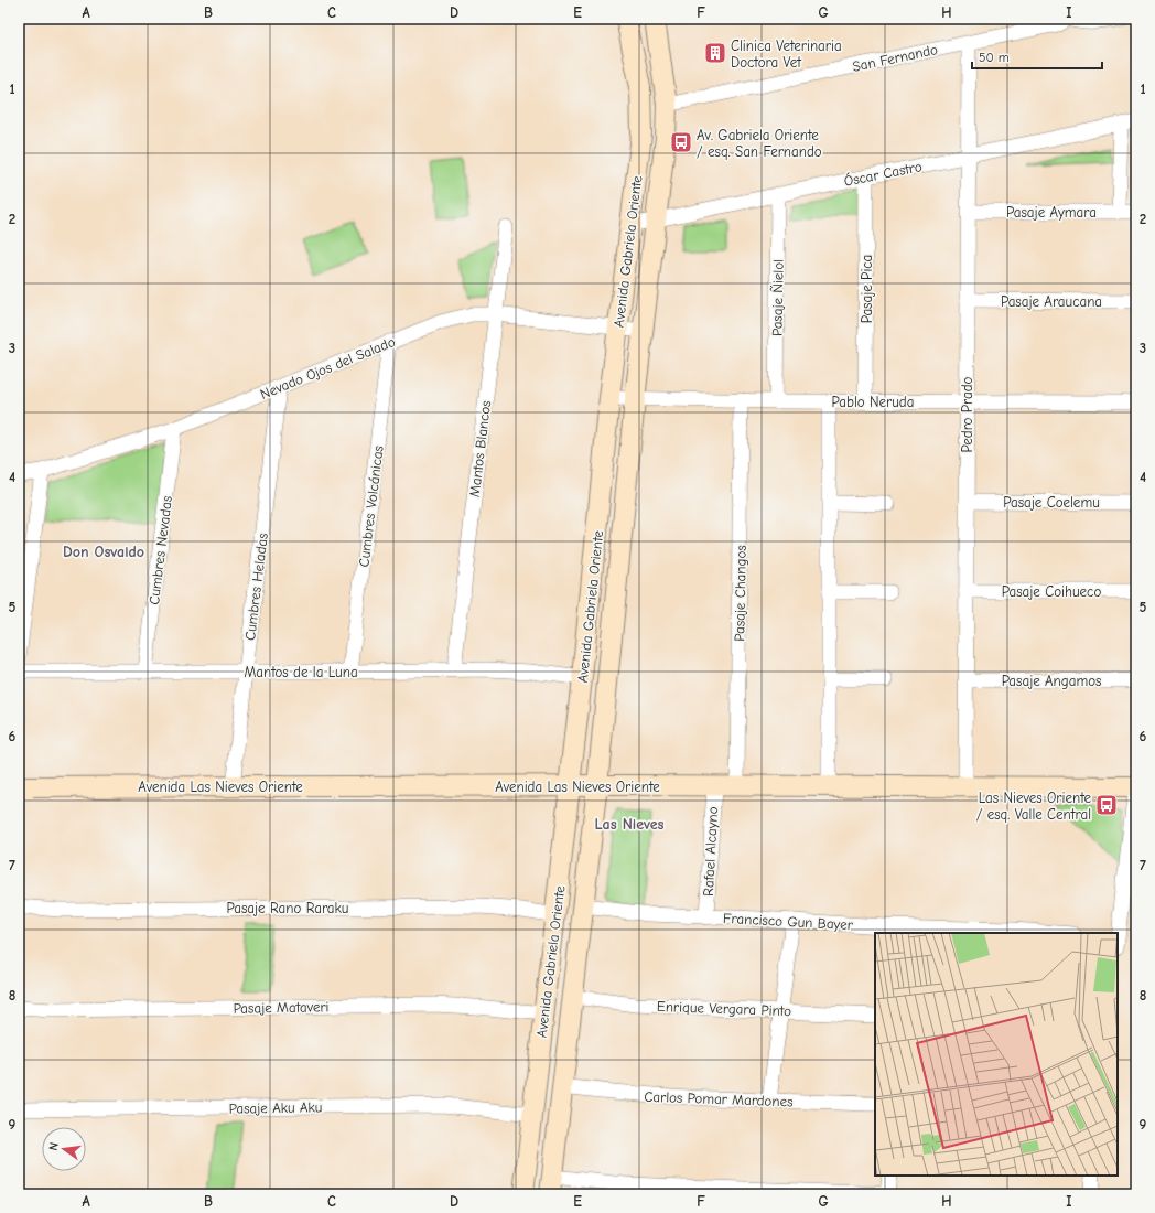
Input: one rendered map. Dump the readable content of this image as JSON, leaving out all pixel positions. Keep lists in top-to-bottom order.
{
  "streets": {
    "main road": ["Avenida Gabriela Oriente", "Avenida Las Nieves Oriente"],
    "street": [
      "San Fernando",
      "Óscar Castro",
      "Pasaje Aymara",
      "Pasaje Pica",
      "Pasaje Ñielol",
      "Pasaje Araucana",
      "Nevado Ojos del Salado",
      "Pablo Neruda",
      "Pedro Prado",
      "Mantos Blancos",
      "Pasaje Coelemu",
      "Cumbres Volcánicas",
      "Cumbres Nevadas",
      "Cumbres Heladas",
      "Pasaje Coihueco",
      "Pasaje Changos",
      "Mantos de la Luna",
      "Pasaje Angamos",
      "Rafael Alcayno",
      "Pasaje Rano Raraku",
      "Francisco Gun Bayer",
      "Pasaje Mataveri",
      "Enrique Vergara Pinto",
      "Carlos Pomar Mardones",
      "Pasaje Aku Aku"
    ]
  },
  "crossings": [
    ["San Fernando", "Avenida Gabriela Oriente"],
    ["San Fernando", "Pedro Prado"],
    ["Óscar Castro", "Avenida Gabriela Oriente"],
    ["Óscar Castro", "Pasaje Pica"],
    ["Óscar Castro", "Pasaje Ñielol"],
    ["Óscar Castro", "Pedro Prado"],
    ["Pasaje Aymara", "Pedro Prado"],
    ["Avenida Gabriela Oriente", "Nevado Ojos del Salado"],
    ["Avenida Gabriela Oriente", "Pablo Neruda"],
    ["Avenida Gabriela Oriente", "Mantos de la Luna"],
    ["Avenida Gabriela Oriente", "Avenida Las Nieves Oriente"],
    ["Avenida Gabriela Oriente", "Pasaje Rano Raraku"],
    ["Avenida Gabriela Oriente", "Francisco Gun Bayer"],
    ["Avenida Gabriela Oriente", "Pasaje Mataveri"],
    ["Avenida Gabriela Oriente", "Enrique Vergara Pinto"],
    ["Avenida Gabriela Oriente", "Carlos Pomar Mardones"],
    ["Avenida Gabriela Oriente", "Pasaje Aku Aku"],
    ["Pasaje Pica", "Pablo Neruda"],
    ["Pasaje Ñielol", "Pablo Neruda"],
    ["Pasaje Araucana", "Pedro Prado"],
    ["Nevado Ojos del Salado", "Mantos Blancos"],
    ["Nevado Ojos del Salado", "Cumbres Volcánicas"],
    ["Nevado Ojos del Salado", "Cumbres Nevadas"],
    ["Nevado Ojos del Salado", "Cumbres Heladas"],
    ["Pablo Neruda", "Pedro Prado"],
    ["Pablo Neruda", "Pasaje Changos"],
    ["Pedro Prado", "Pasaje Coelemu"],
    ["Pedro Prado", "Pasaje Coihueco"],
    ["Pedro Prado", "Pasaje Angamos"],
    ["Pedro Prado", "Avenida Las Nieves Oriente"],
    ["Mantos Blancos", "Mantos de la Luna"],
    ["Cumbres Volcánicas", "Mantos de la Luna"],
    ["Cumbres Nevadas", "Mantos de la Luna"],
    ["Cumbres Heladas", "Mantos de la Luna"],
    ["Cumbres Heladas", "Avenida Las Nieves Oriente"],
    ["Pasaje Changos", "Avenida Las Nieves Oriente"],
    ["Avenida Las Nieves Oriente", "Rafael Alcayno"],
    ["Rafael Alcayno", "Francisco Gun Bayer"]
  ],
  "districts": ["Don Osvaldo", "Las Nieves"],
  "places": {
    "building": ["Clinica Veterinaria Doctora Vet"],
    "bus stop": ["Av. Gabriela Oriente / esq. San Fernando", "Las Nieves Oriente / esq. Valle Central"]
  },
  "scale_bar": "50 m",
  "north": "left",
  "grid": {
    "columns": [
      "A",
      "B",
      "C",
      "D",
      "E",
      "F",
      "G",
      "H",
      "I"
    ],
    "rows": [
      "1",
      "2",
      "3",
      "4",
      "5",
      "6",
      "7",
      "8",
      "9"
    ]
  }
}
